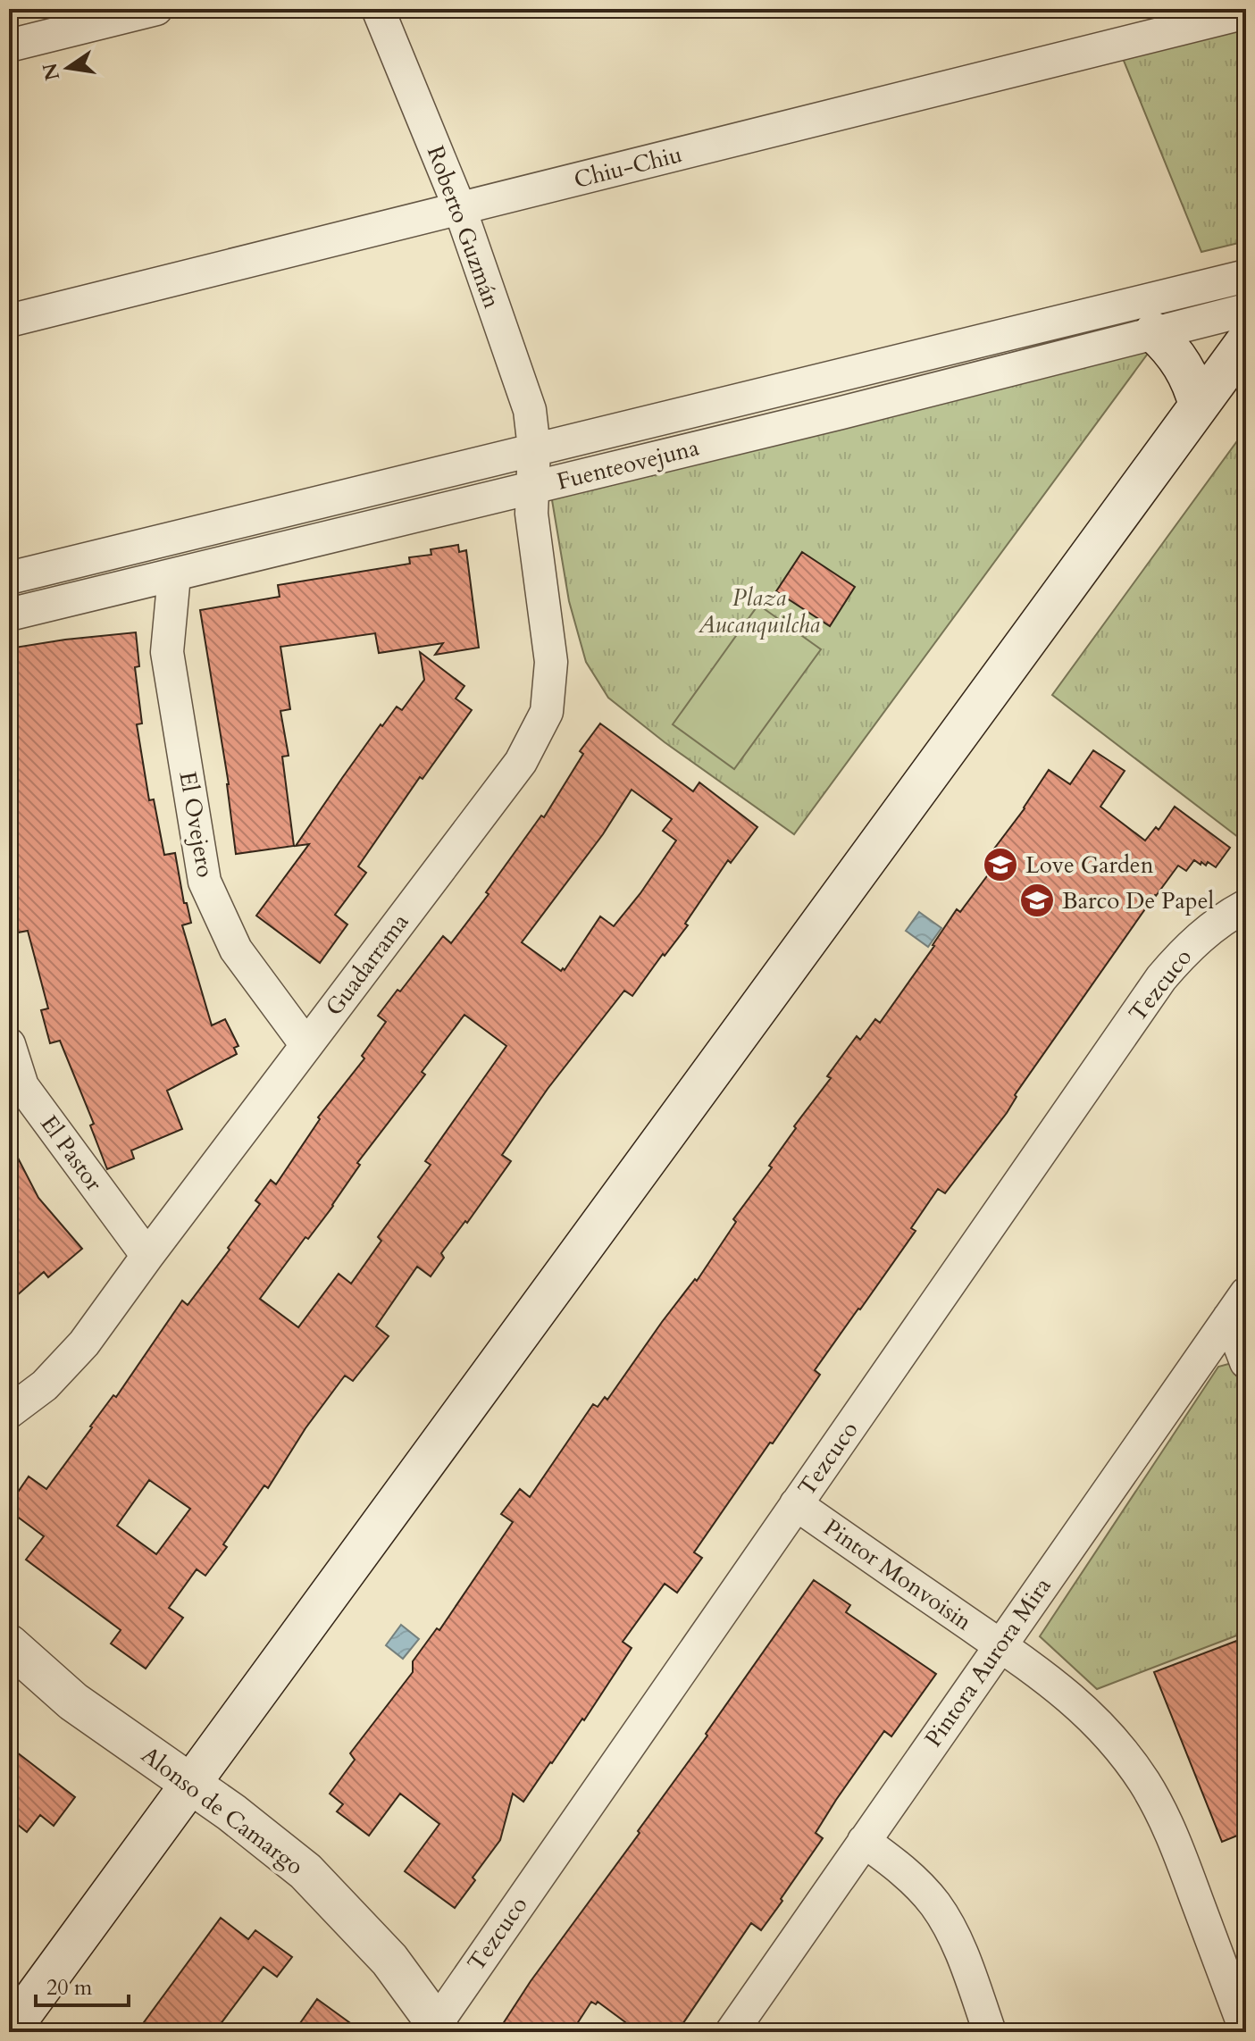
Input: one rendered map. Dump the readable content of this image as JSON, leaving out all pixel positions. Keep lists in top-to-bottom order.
{
  "streets": {
    "main road": ["Alonso de Camargo"],
    "street": [
      "Chiu-Chiu",
      "Roberto Guzmán",
      "Fuenteovejuna",
      "El Ovejero",
      "Guadarrama",
      "Tezcuco",
      "El Pastor",
      "Pintor Monvoisin",
      "Pintora Aurora Mira"
    ]
  },
  "crossings": [
    ["Chiu-Chiu", "Roberto Guzmán"],
    ["Roberto Guzmán", "Fuenteovejuna"],
    ["Roberto Guzmán", "Guadarrama"],
    ["Fuenteovejuna", "El Ovejero"],
    ["Fuenteovejuna", "Guadarrama"],
    ["El Ovejero", "Guadarrama"],
    ["Guadarrama", "El Pastor"],
    ["Tezcuco", "Pintor Monvoisin"],
    ["Tezcuco", "Alonso de Camargo"],
    ["Pintor Monvoisin", "Pintora Aurora Mira"]
  ],
  "parks": ["Plaza Aucanquilcha"],
  "places": {
    "school or university": ["Love Garden", "Barco De Papel"]
  },
  "scale_bar": "20 m",
  "north": "left"
}
